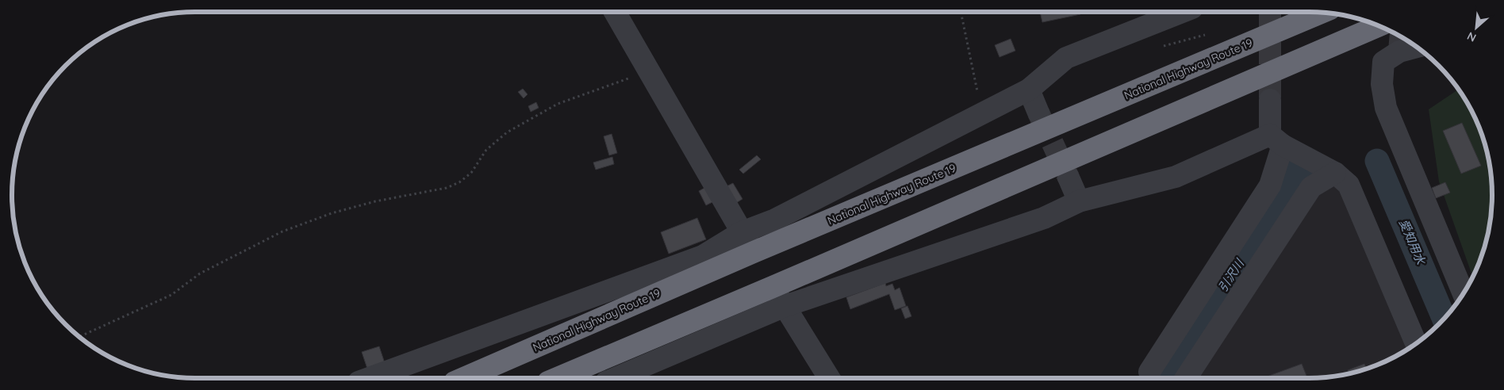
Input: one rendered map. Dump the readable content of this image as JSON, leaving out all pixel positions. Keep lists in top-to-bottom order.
{
  "streets": {
    "highway": ["National Highway Route 19"]
  },
  "water": ["愛知用水", "引沢川"],
  "north": "bottom left"
}
